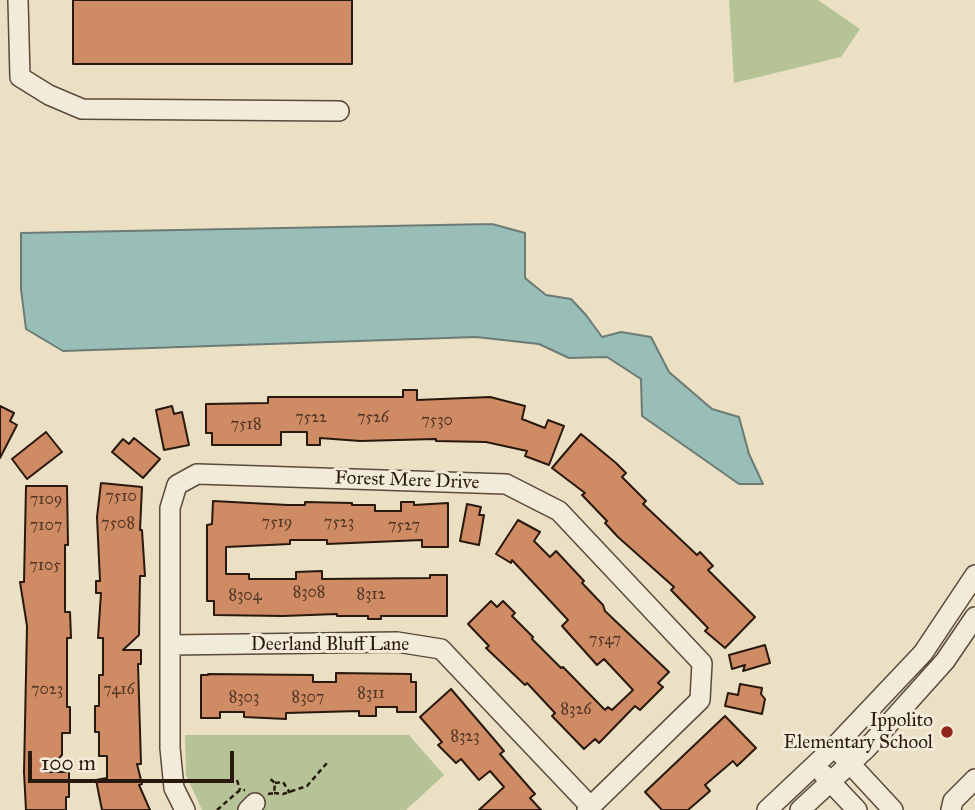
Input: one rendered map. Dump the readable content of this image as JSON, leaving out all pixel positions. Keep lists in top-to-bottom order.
{
  "streets": {
    "street": ["Forest Mere Drive", "Deerland Bluff Lane"]
  },
  "crossings": [
    ["Forest Mere Drive", "Deerland Bluff Lane"]
  ],
  "places": ["Ippolito Elementary School"],
  "house_numbers": [
    "7522",
    "7526",
    "7530",
    "7518",
    "7510",
    "7109",
    "7519",
    "7523",
    "7508",
    "7107",
    "7527",
    "7105",
    "8308",
    "8312",
    "8304",
    "7547",
    "7023",
    "7416",
    "8311",
    "8303",
    "8307",
    "8326",
    "8323"
  ],
  "scale_bar": "100 m"
}
